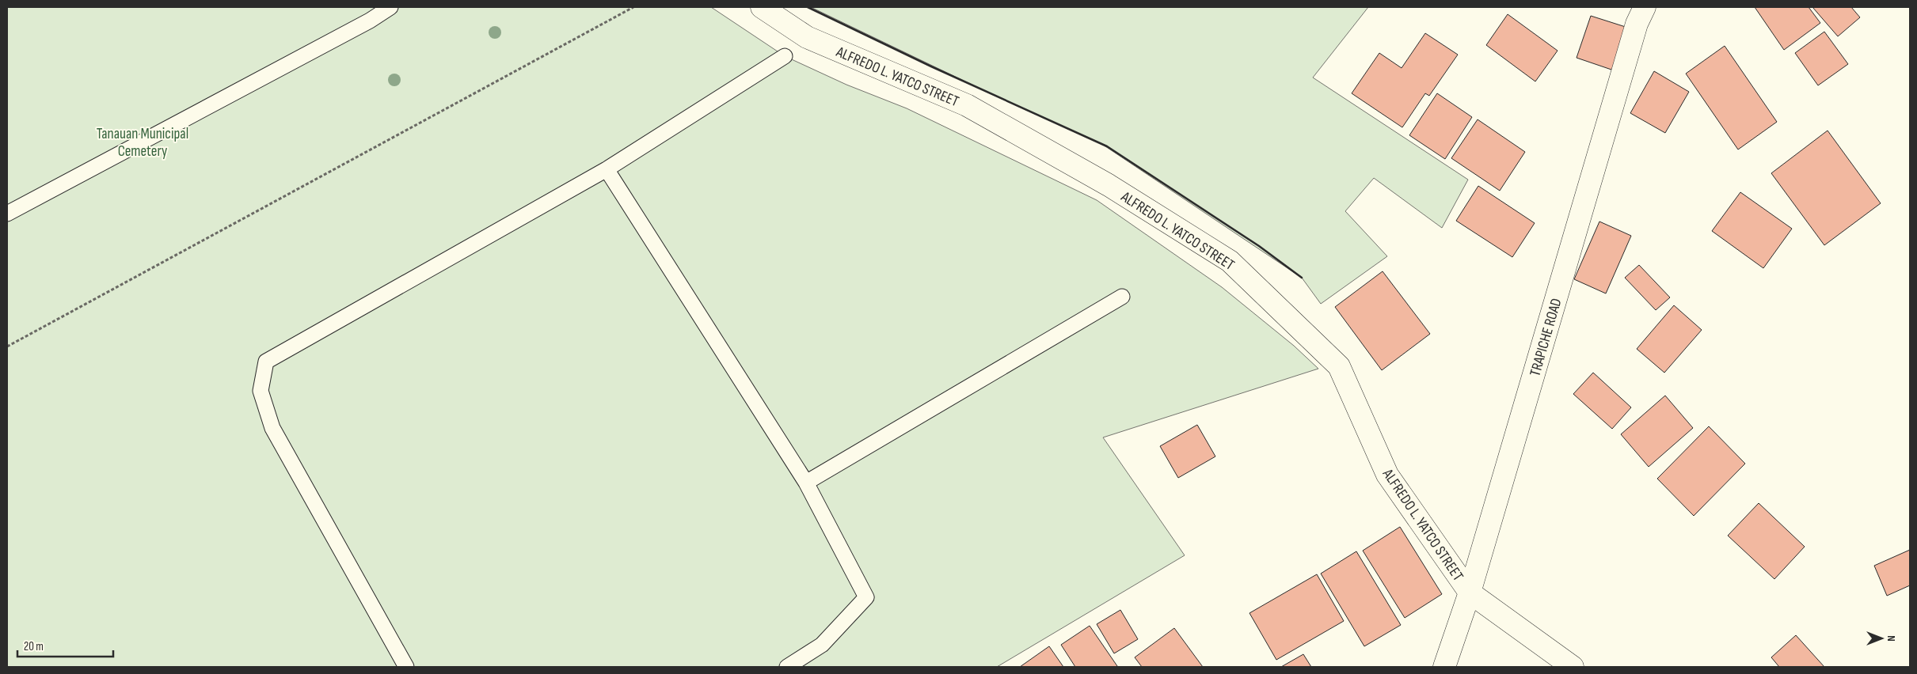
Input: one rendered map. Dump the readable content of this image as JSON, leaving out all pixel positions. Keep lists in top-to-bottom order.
{
  "streets": {
    "street": ["ALFREDO L. YATCO STREET", "TRAPICHE ROAD"]
  },
  "crossings": [
    ["ALFREDO L. YATCO STREET", "TRAPICHE ROAD"]
  ],
  "parks": ["Tanauan Municipal Cemetery"],
  "scale_bar": "20 m",
  "north": "right"
}
